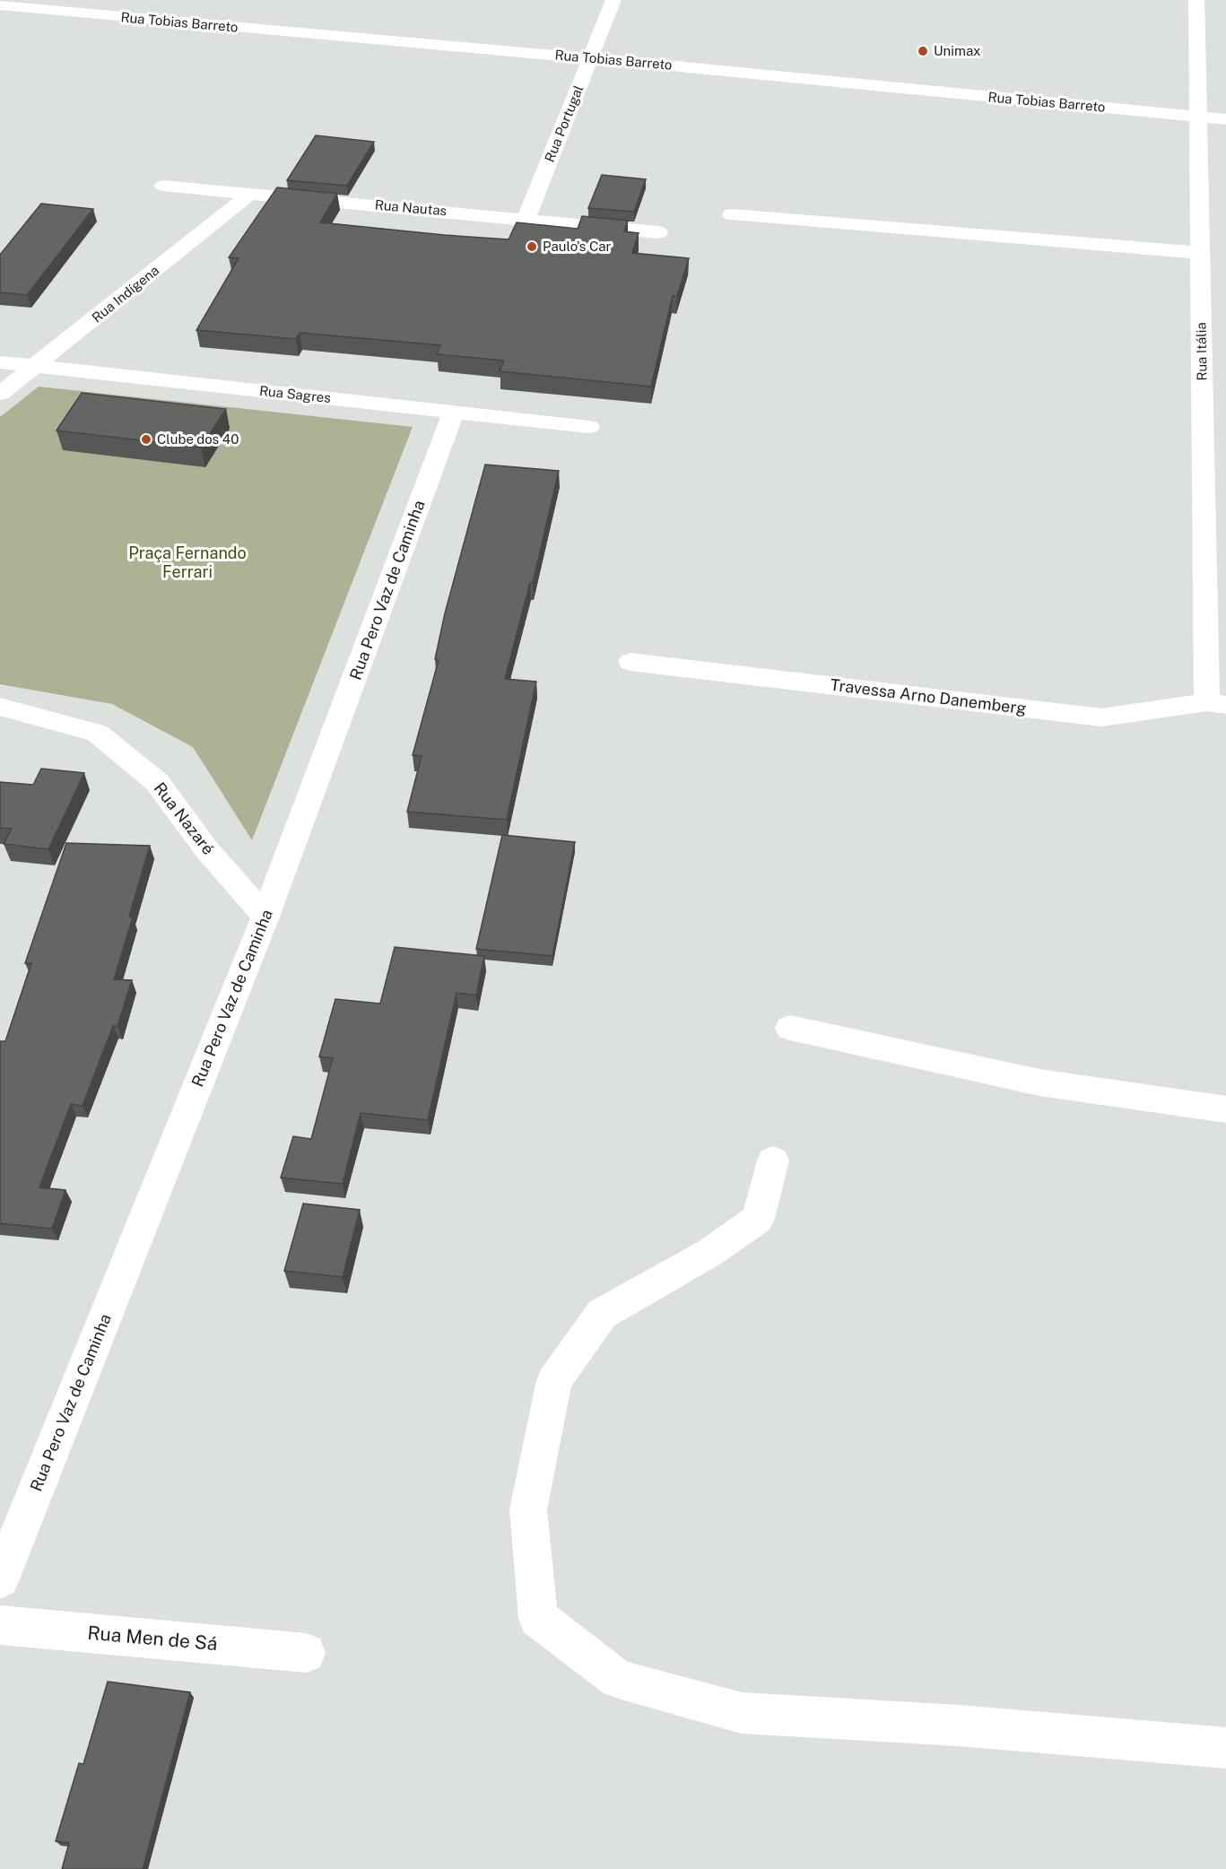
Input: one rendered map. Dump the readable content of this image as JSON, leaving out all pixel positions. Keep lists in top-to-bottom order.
{
  "streets": {
    "street": [
      "Rua Tobias Barreto",
      "Rua Portugal",
      "Rua Nautas",
      "Rua Indígena",
      "Rua Itália",
      "Rua Sagres",
      "Rua Pero Vaz de Caminha",
      "Travessa Arno Danemberg",
      "Rua Nazaré",
      "Rua Men de Sá"
    ]
  },
  "crossings": [
    ["Rua Tobias Barreto", "Rua Portugal"],
    ["Rua Tobias Barreto", "Rua Itália"],
    ["Rua Portugal", "Rua Nautas"],
    ["Rua Nautas", "Rua Indígena"],
    ["Rua Indígena", "Rua Sagres"],
    ["Rua Itália", "Travessa Arno Danemberg"],
    ["Rua Sagres", "Rua Pero Vaz de Caminha"],
    ["Rua Pero Vaz de Caminha", "Rua Nazaré"]
  ],
  "parks": ["Praça Fernando Ferrari"],
  "places": ["Unimax", "Paulo's Car", "Clube dos 40"]
}
